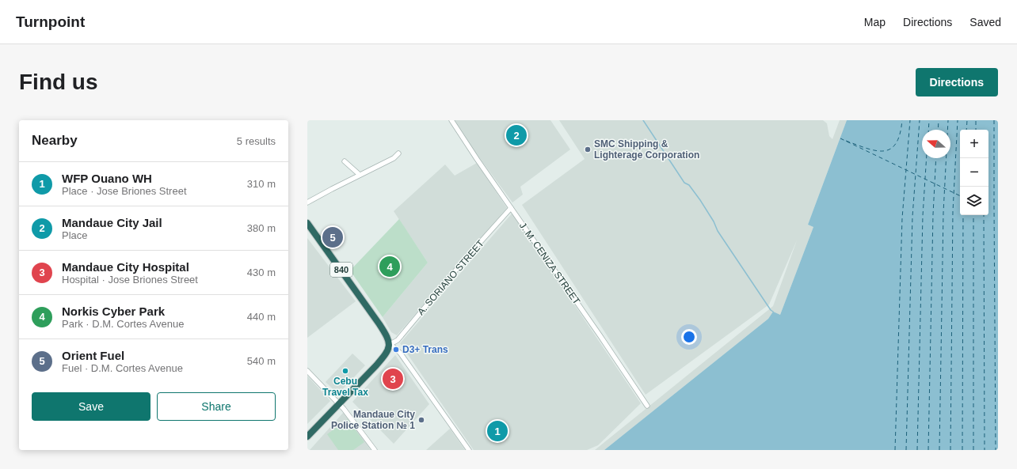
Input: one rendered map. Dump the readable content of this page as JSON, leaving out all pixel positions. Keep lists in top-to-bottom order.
{
  "streets": {
    "highway": ["840"],
    "street": ["J. M. CENIZA STREET", "A. SORIANO STREET"]
  },
  "crossings": [
    ["J. M. CENIZA STREET", "A. SORIANO STREET"],
    ["840", "A. SORIANO STREET"]
  ],
  "places": [
    "SMC Shipping & Lighterage Corporation",
    "D3+ Trans",
    "Cebu Travel Tax",
    "Mandaue City Police Station № 1"
  ],
  "north": "left",
  "page": {
    "header": "Turnpoint",
    "nav": ["Map", "Directions", "Saved"],
    "buttons": [
      "Directions",
      ["Save", "Share"]
    ],
    "title": "Find us",
    "heading": ["Nearby", "5 results"],
    "pins": [
      "2",
      "5",
      "4",
      "3",
      "1"
    ],
    "map_buttons": ["+", "−"],
    "list": [
      {
        "mark": "1",
        "name": "WFP Ouano WH",
        "note": "Place · Jose Briones Street",
        "value": "310 m"
      },
      {
        "mark": "2",
        "name": "Mandaue City Jail",
        "note": "Place",
        "value": "380 m"
      },
      {
        "mark": "3",
        "name": "Mandaue City Hospital",
        "note": "Hospital · Jose Briones Street",
        "value": "430 m"
      },
      {
        "mark": "4",
        "name": "Norkis Cyber Park",
        "note": "Park · D.M. Cortes Avenue",
        "value": "440 m"
      },
      {
        "mark": "5",
        "name": "Orient Fuel",
        "note": "Fuel · D.M. Cortes Avenue",
        "value": "540 m"
      }
    ]
  }
}
